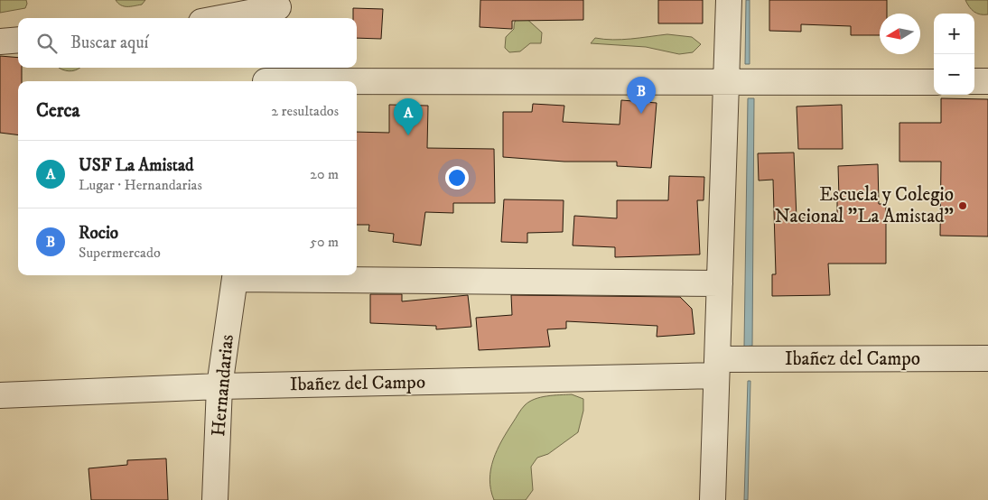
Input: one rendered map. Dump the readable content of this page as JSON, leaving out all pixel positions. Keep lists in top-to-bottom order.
{
  "streets": {
    "street": ["Ibañez del Campo", "Hernandarias"]
  },
  "crossings": [
    ["Ibañez del Campo", "Hernandarias"]
  ],
  "places": ["Escuela y Colegio Nacional \"La Amistad\""],
  "north": "left",
  "page": {
    "map_buttons": ["+", "−"],
    "search": "Buscar aquí",
    "pins": ["B", "A"],
    "heading": ["Cerca", "2 resultados"],
    "list": [
      {
        "mark": "A",
        "name": "USF La Amistad",
        "note": "Lugar · Hernandarias",
        "value": "20 m"
      },
      {
        "mark": "B",
        "name": "Rocio",
        "note": "Supermercado",
        "value": "50 m"
      }
    ]
  }
}
